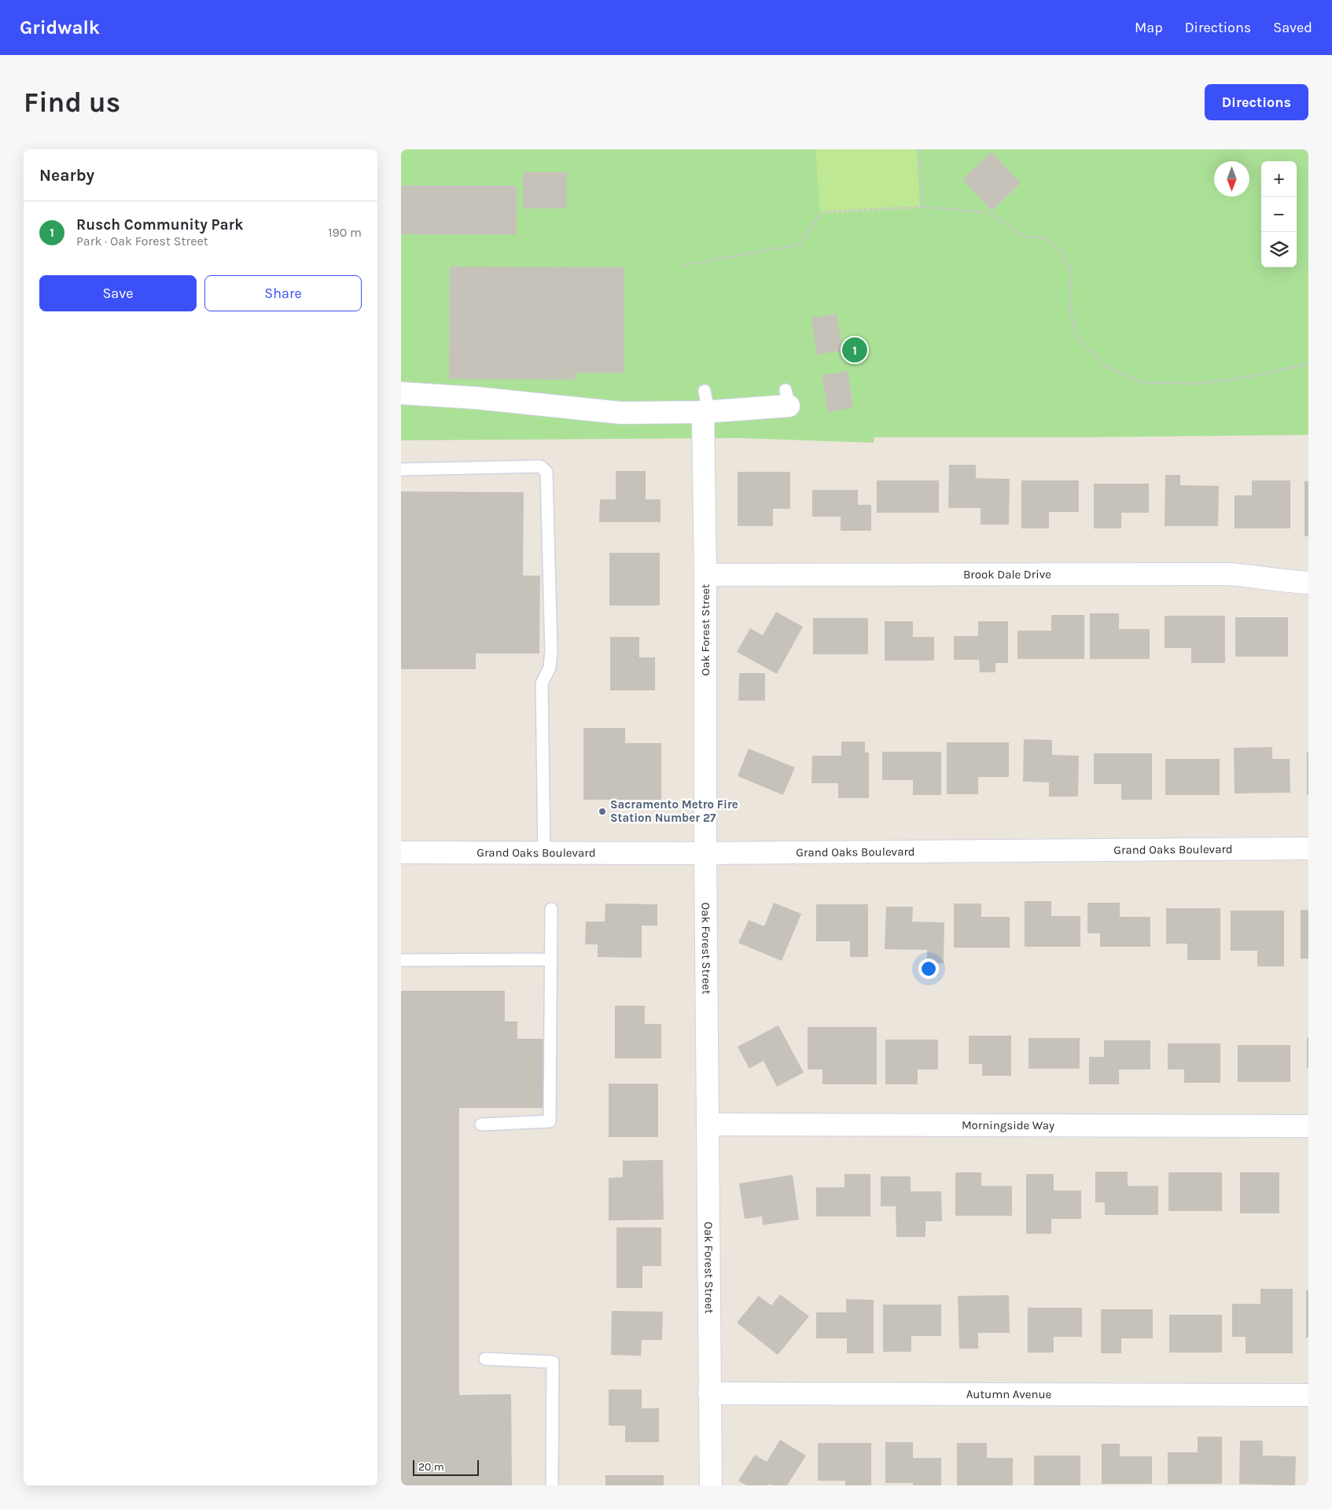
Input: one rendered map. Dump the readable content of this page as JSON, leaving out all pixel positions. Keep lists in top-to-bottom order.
{
  "streets": {
    "street": [
      "Brook Dale Drive",
      "Oak Forest Street",
      "Grand Oaks Boulevard",
      "Morningside Way",
      "Autumn Avenue"
    ]
  },
  "crossings": [
    ["Brook Dale Drive", "Oak Forest Street"],
    ["Oak Forest Street", "Grand Oaks Boulevard"],
    ["Oak Forest Street", "Morningside Way"],
    ["Oak Forest Street", "Autumn Avenue"]
  ],
  "places": ["Sacramento Metro Fire Station Number 27"],
  "scale_bar": "20 m",
  "north": "bottom",
  "page": {
    "header": "Gridwalk",
    "nav": ["Map", "Directions", "Saved"],
    "buttons": [
      "Directions",
      ["Save", "Share"]
    ],
    "title": "Find us",
    "heading": "Nearby",
    "map_buttons": ["+", "−"],
    "list": [
      {
        "mark": "1",
        "name": "Rusch Community Park",
        "note": "Park · Oak Forest Street",
        "value": "190 m"
      }
    ],
    "pins": "1",
    "scale": "20 m"
  }
}
